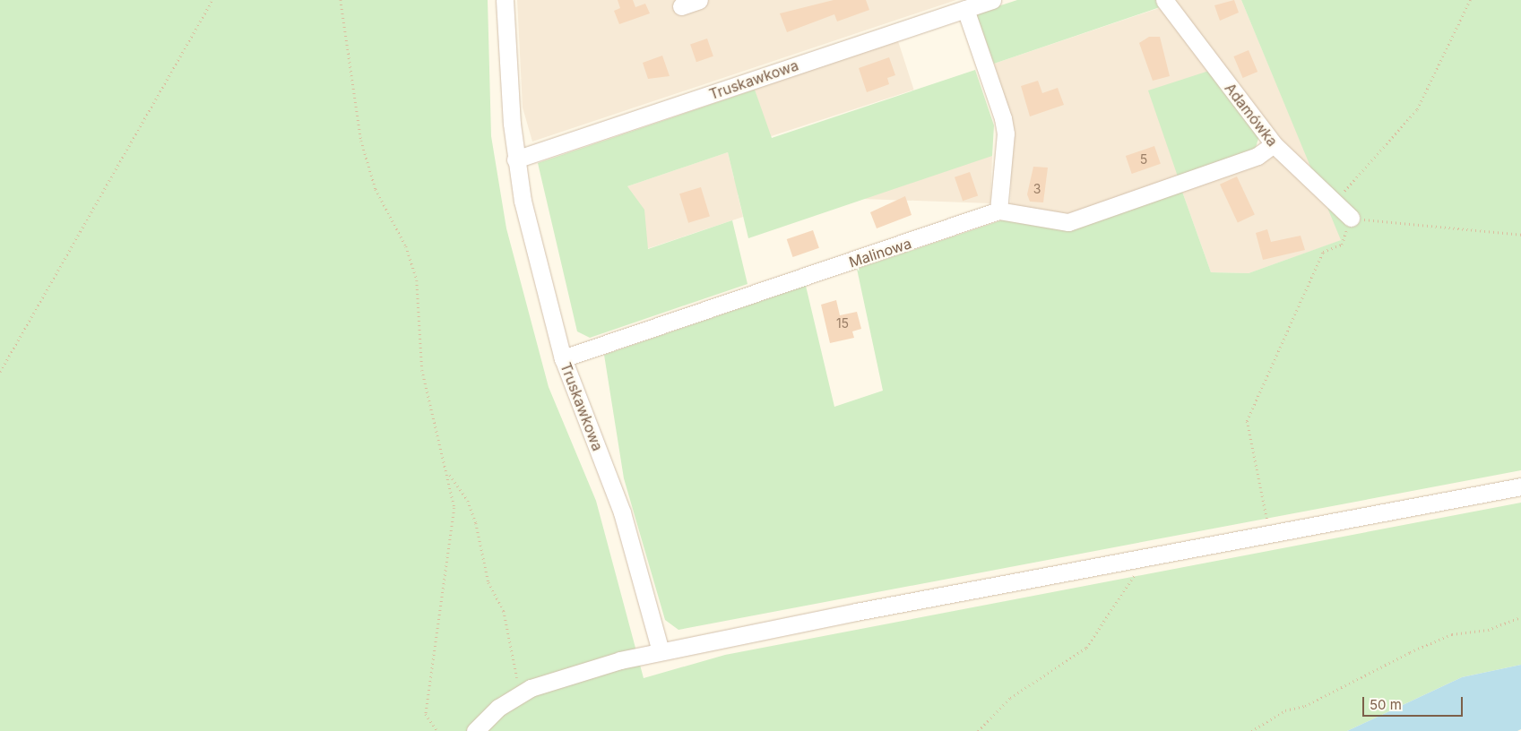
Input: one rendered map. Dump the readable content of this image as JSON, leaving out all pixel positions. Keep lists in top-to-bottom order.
{
  "streets": {
    "street": ["Truskawkowa", "Adamówka", "Malinowa"]
  },
  "crossings": [
    ["Truskawkowa", "Malinowa"]
  ],
  "house_numbers": ["5", "3", "15"],
  "scale_bar": "50 m"
}
